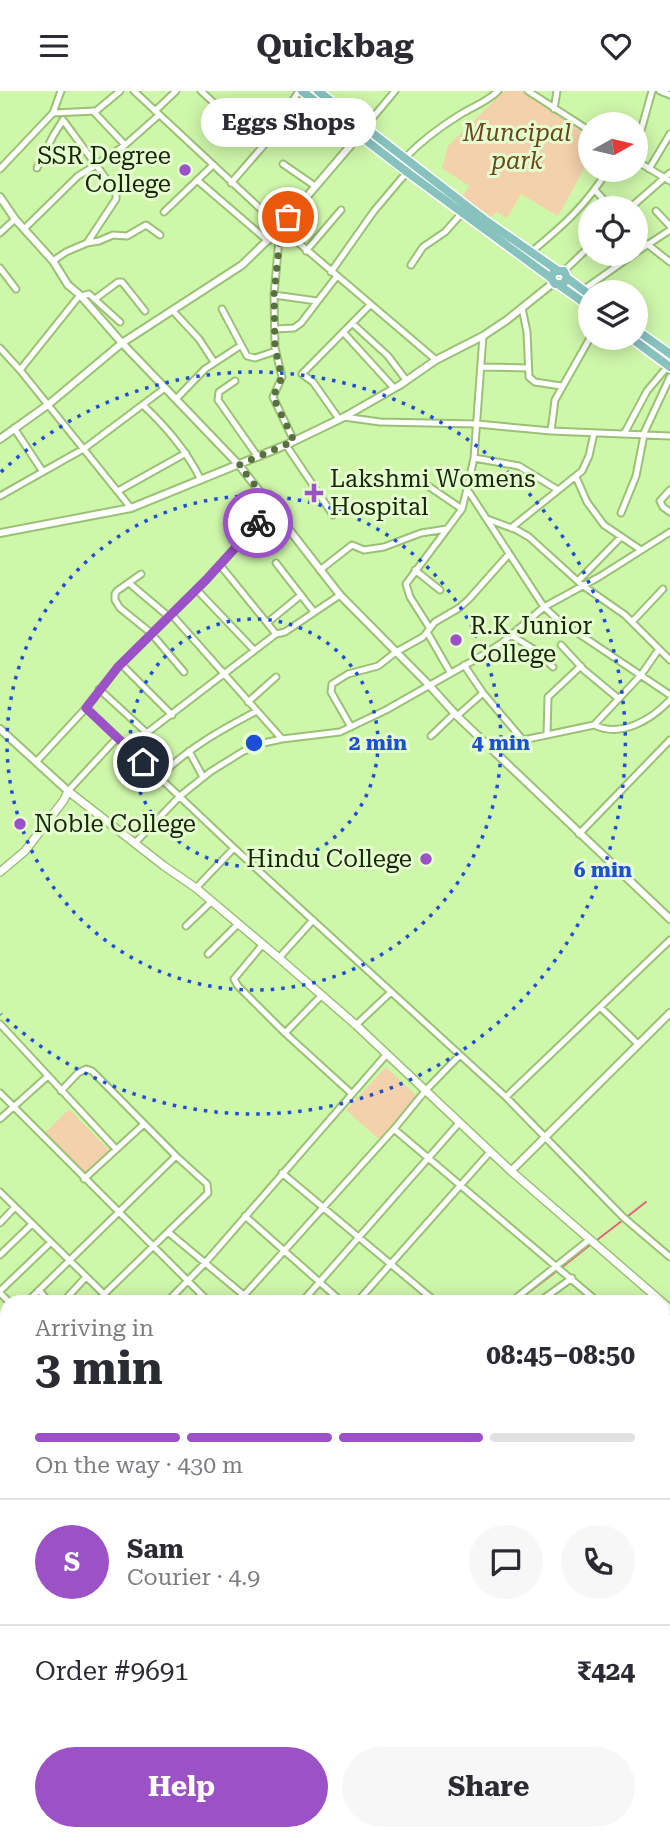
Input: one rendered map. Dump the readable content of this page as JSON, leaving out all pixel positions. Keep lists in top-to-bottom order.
{
  "parks": ["Muncipal park"],
  "places": {
    "other": [
      "SSR Degree College",
      "Eggs Shops",
      "R.K Junior College",
      "Noble College",
      "Hindu College"
    ],
    "health": ["Lakshmi Womens Hospital"]
  },
  "north": "right",
  "page": {
    "header": "Quickbag",
    "bubble": "Eggs Shops",
    "heading": ["3 min", "Arriving in", "08:45–08:50"],
    "panel": [
      "Sam",
      "Courier · 4.9",
      "Order #9691",
      "₹424"
    ],
    "bar": "On the way · 430 m",
    "round": "S",
    "buttons": ["Help", "Share"]
  },
  "rings": ["2 min", "4 min", "6 min"]
}
